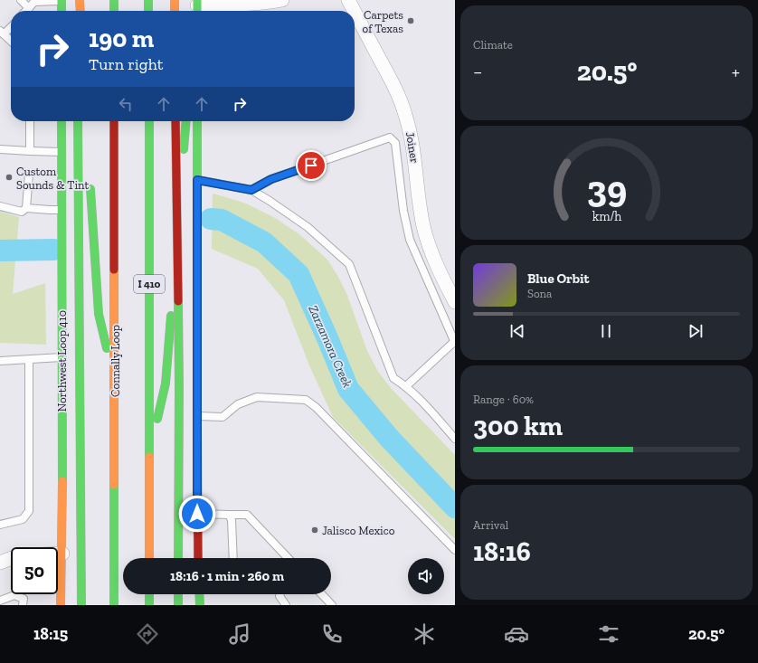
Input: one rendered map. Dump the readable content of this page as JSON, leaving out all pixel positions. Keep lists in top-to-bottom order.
{
  "streets": {
    "main road": ["I 410", "Northwest Loop 410", "Connally Loop"],
    "street": ["Joiner"]
  },
  "water": ["Zarzamora Creek"],
  "places": ["Carpets of Texas", "Custom Sounds & Tint", "Jalisco Mexico"],
  "page": {
    "tile": [
      "Climate",
      ["Range · 60%", "300 km"],
      ["Arrival", "18:16"]
    ],
    "turn": ["190 m", "Turn right"],
    "heat": ["−", "20.5°", "+"],
    "song": ["Blue Orbit", "Sona"],
    "limit": "50",
    "trip": "18:16 · 1 min · 260 m",
    "tabs": ["18:15", "20.5°"],
    "gauge": ["39", "km/h"]
  }
}
